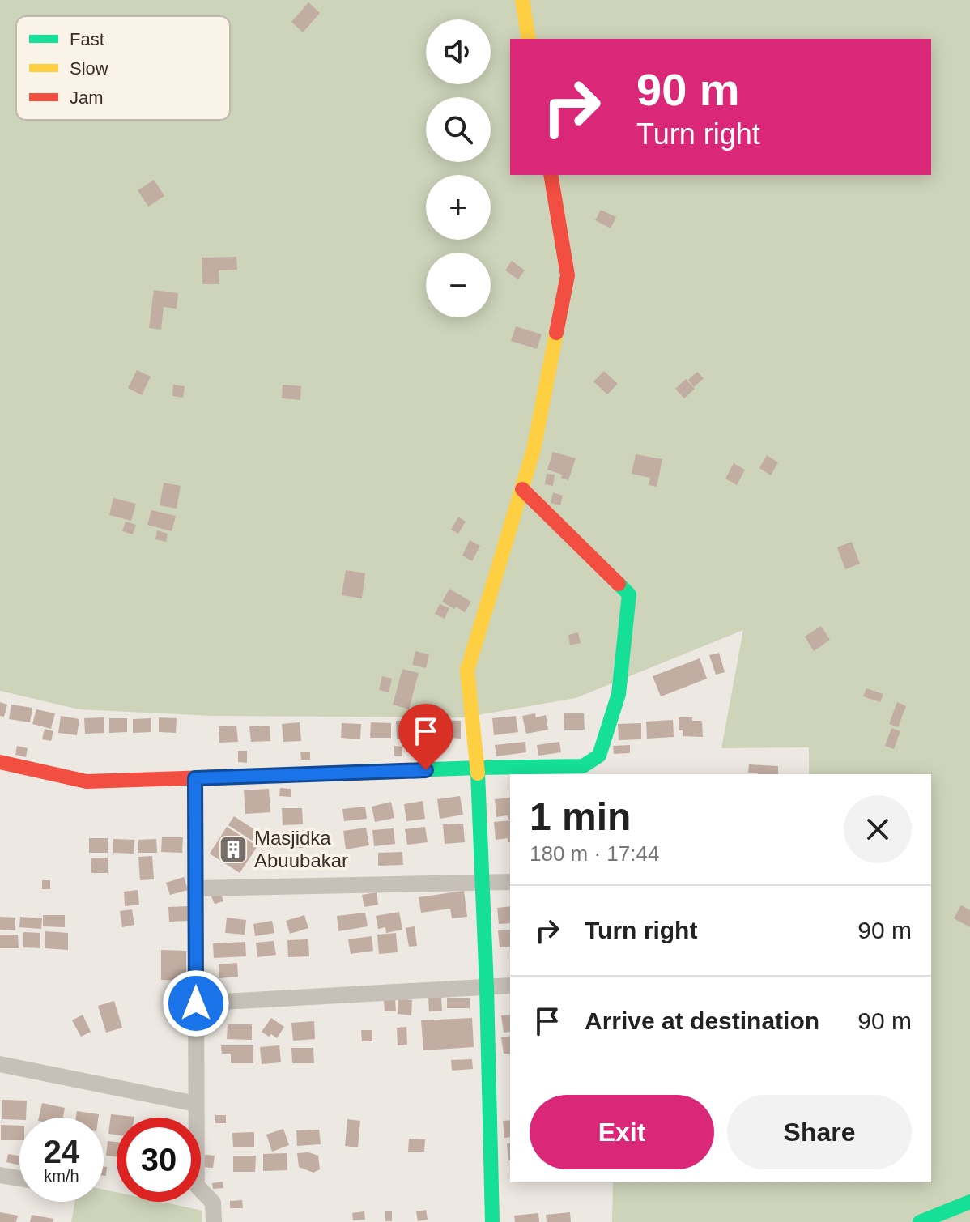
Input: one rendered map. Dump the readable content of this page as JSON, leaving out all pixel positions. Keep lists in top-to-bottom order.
{
  "places": {
    "building": ["Masjidka Abuubakar"]
  },
  "legend": ["Fast", "Slow", "Jam"],
  "page": {
    "map_buttons": ["+", "−"],
    "turn": ["90 m", "Turn right"],
    "heading": ["1 min", "180 m · 17:44"],
    "list": [
      {
        "name": "Turn right",
        "value": "90 m"
      },
      {
        "name": "Arrive at destination",
        "value": "90 m"
      }
    ],
    "buttons": ["Exit", "Share"],
    "speed": "24 km/h",
    "limit": "30"
  }
}
